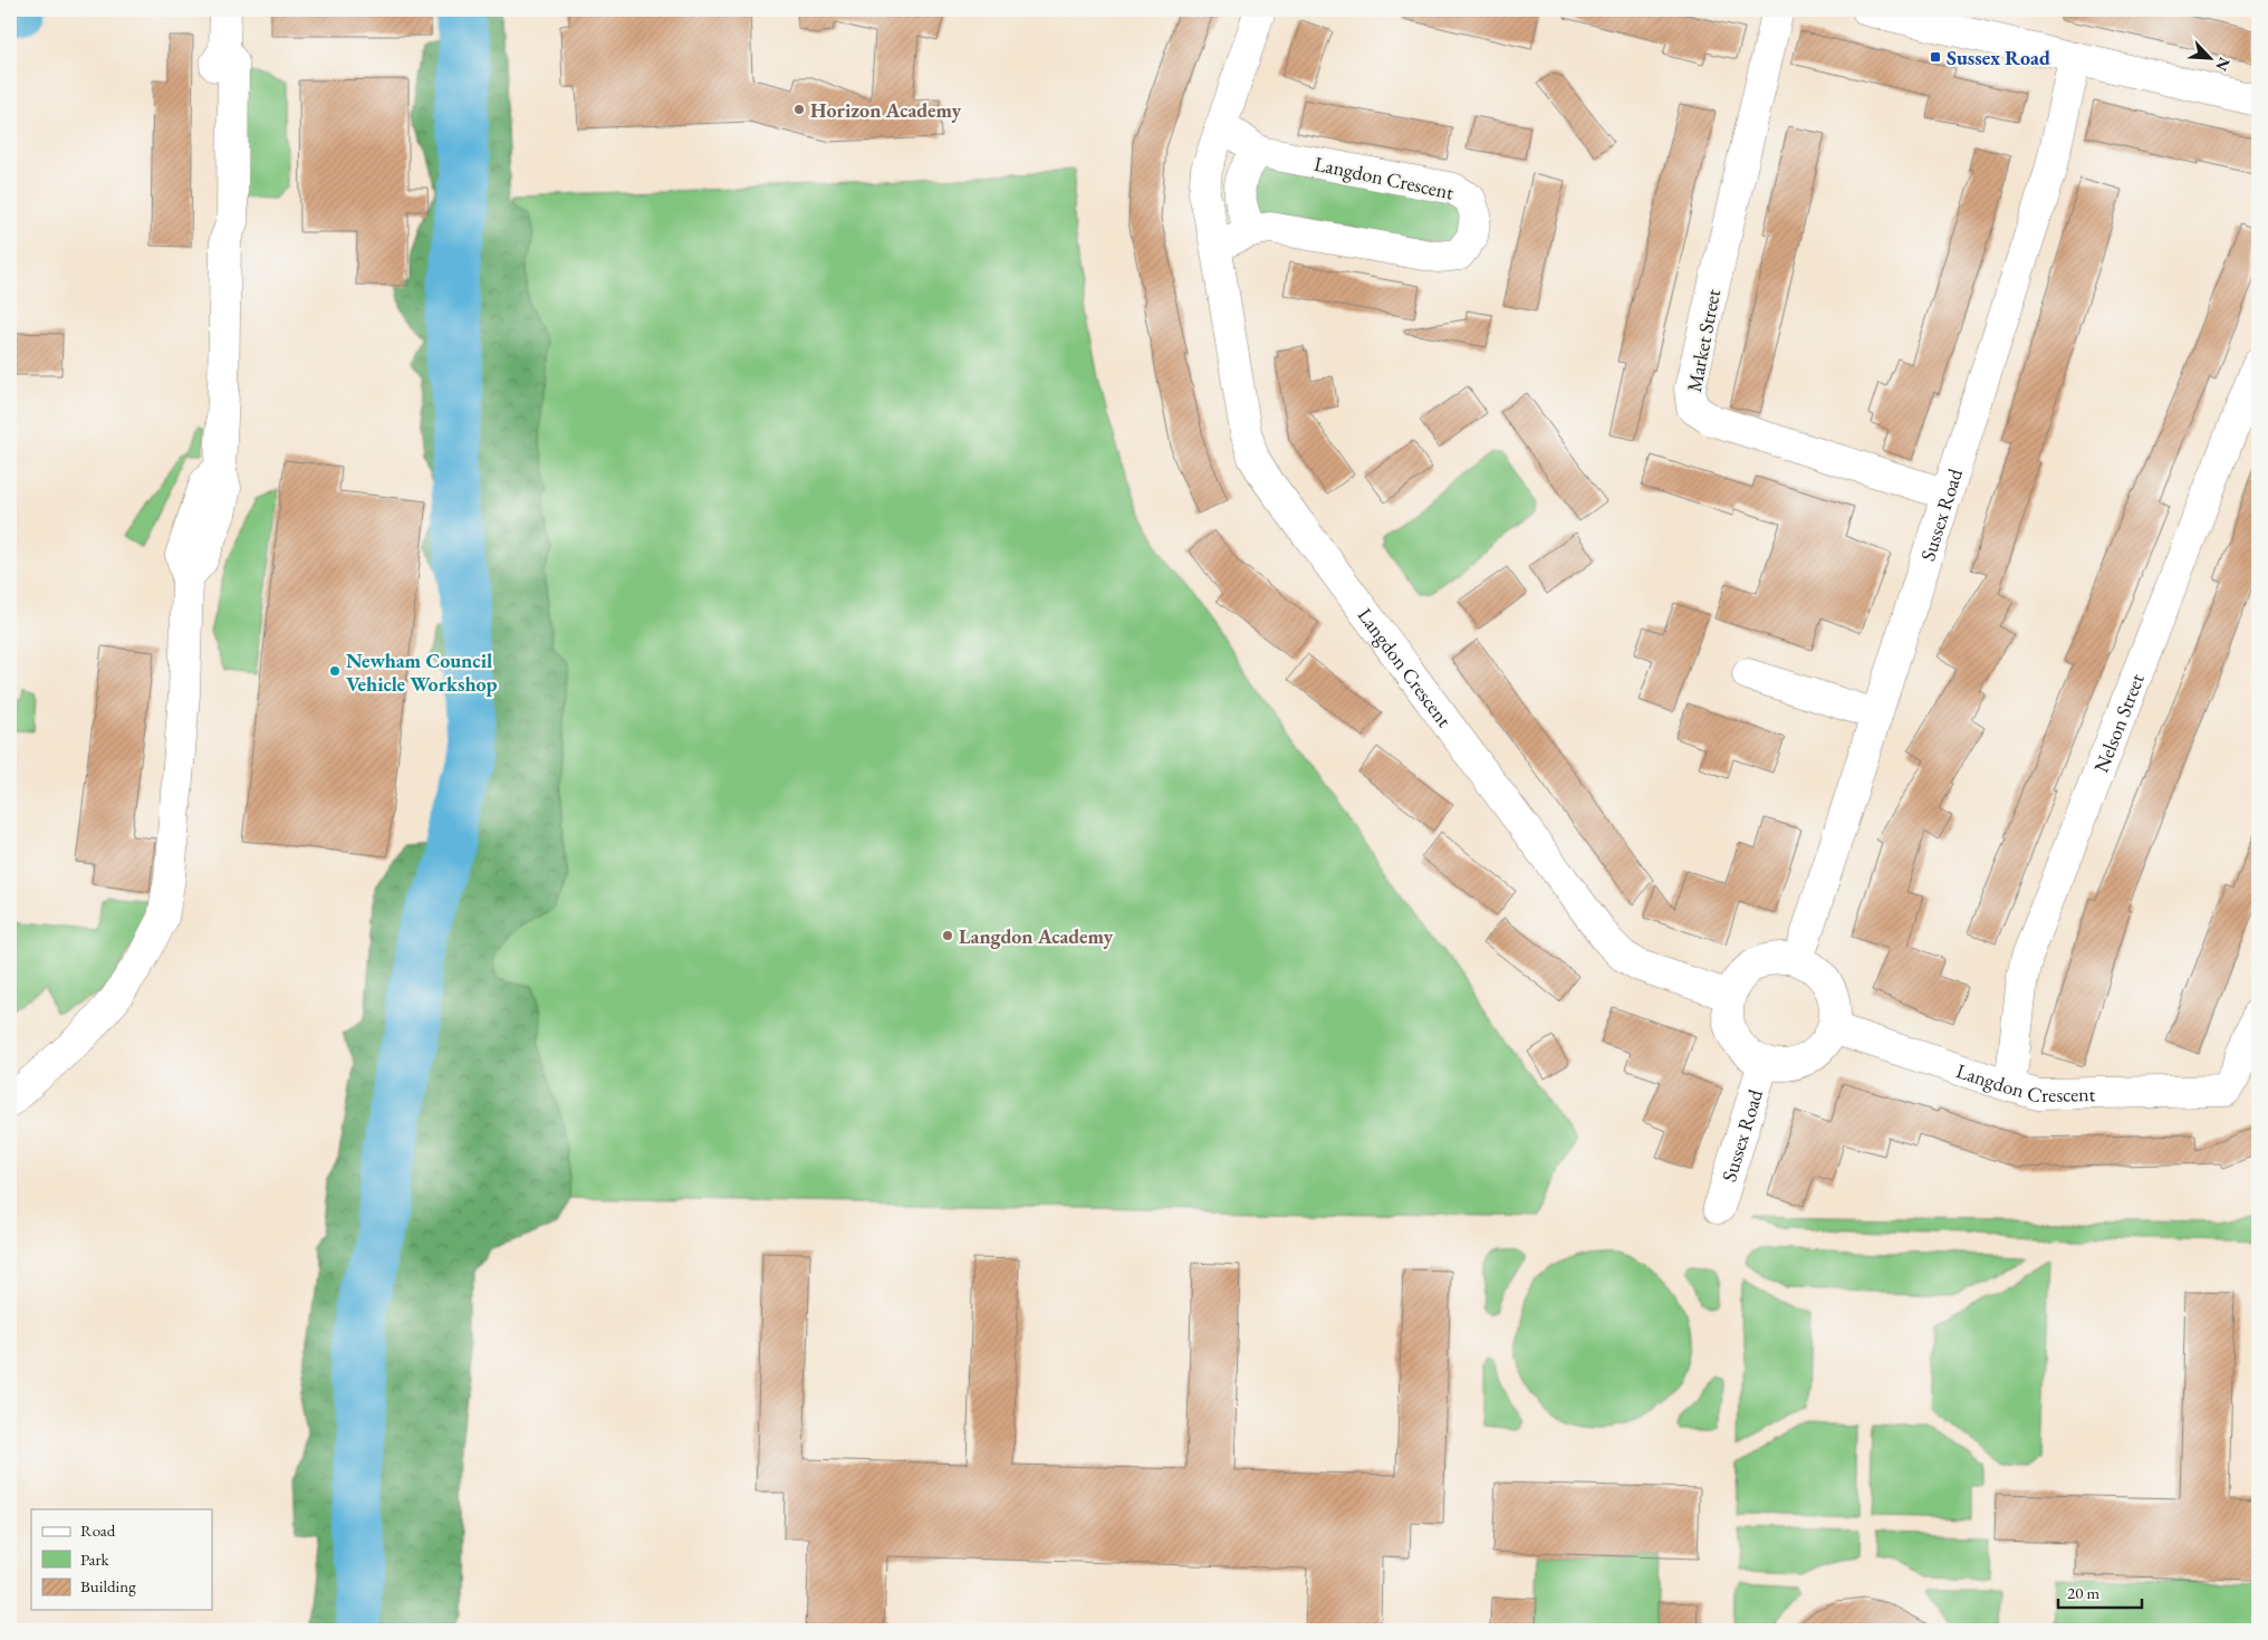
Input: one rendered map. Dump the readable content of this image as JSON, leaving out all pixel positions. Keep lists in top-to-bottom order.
{
  "streets": {
    "street": [
      "Langdon Crescent",
      "Market Street",
      "Sussex Road",
      "Nelson Street"
    ]
  },
  "crossings": [
    ["Langdon Crescent", "Sussex Road"],
    ["Langdon Crescent", "Nelson Street"],
    ["Market Street", "Sussex Road"]
  ],
  "places": {
    "transit": ["Sussex Road"],
    "other": ["Horizon Academy", "Newham Council Vehicle Workshop", "Langdon Academy"]
  },
  "legend": ["Road", "Park", "Building"],
  "scale_bar": "20 m",
  "north": "bottom right"
}
